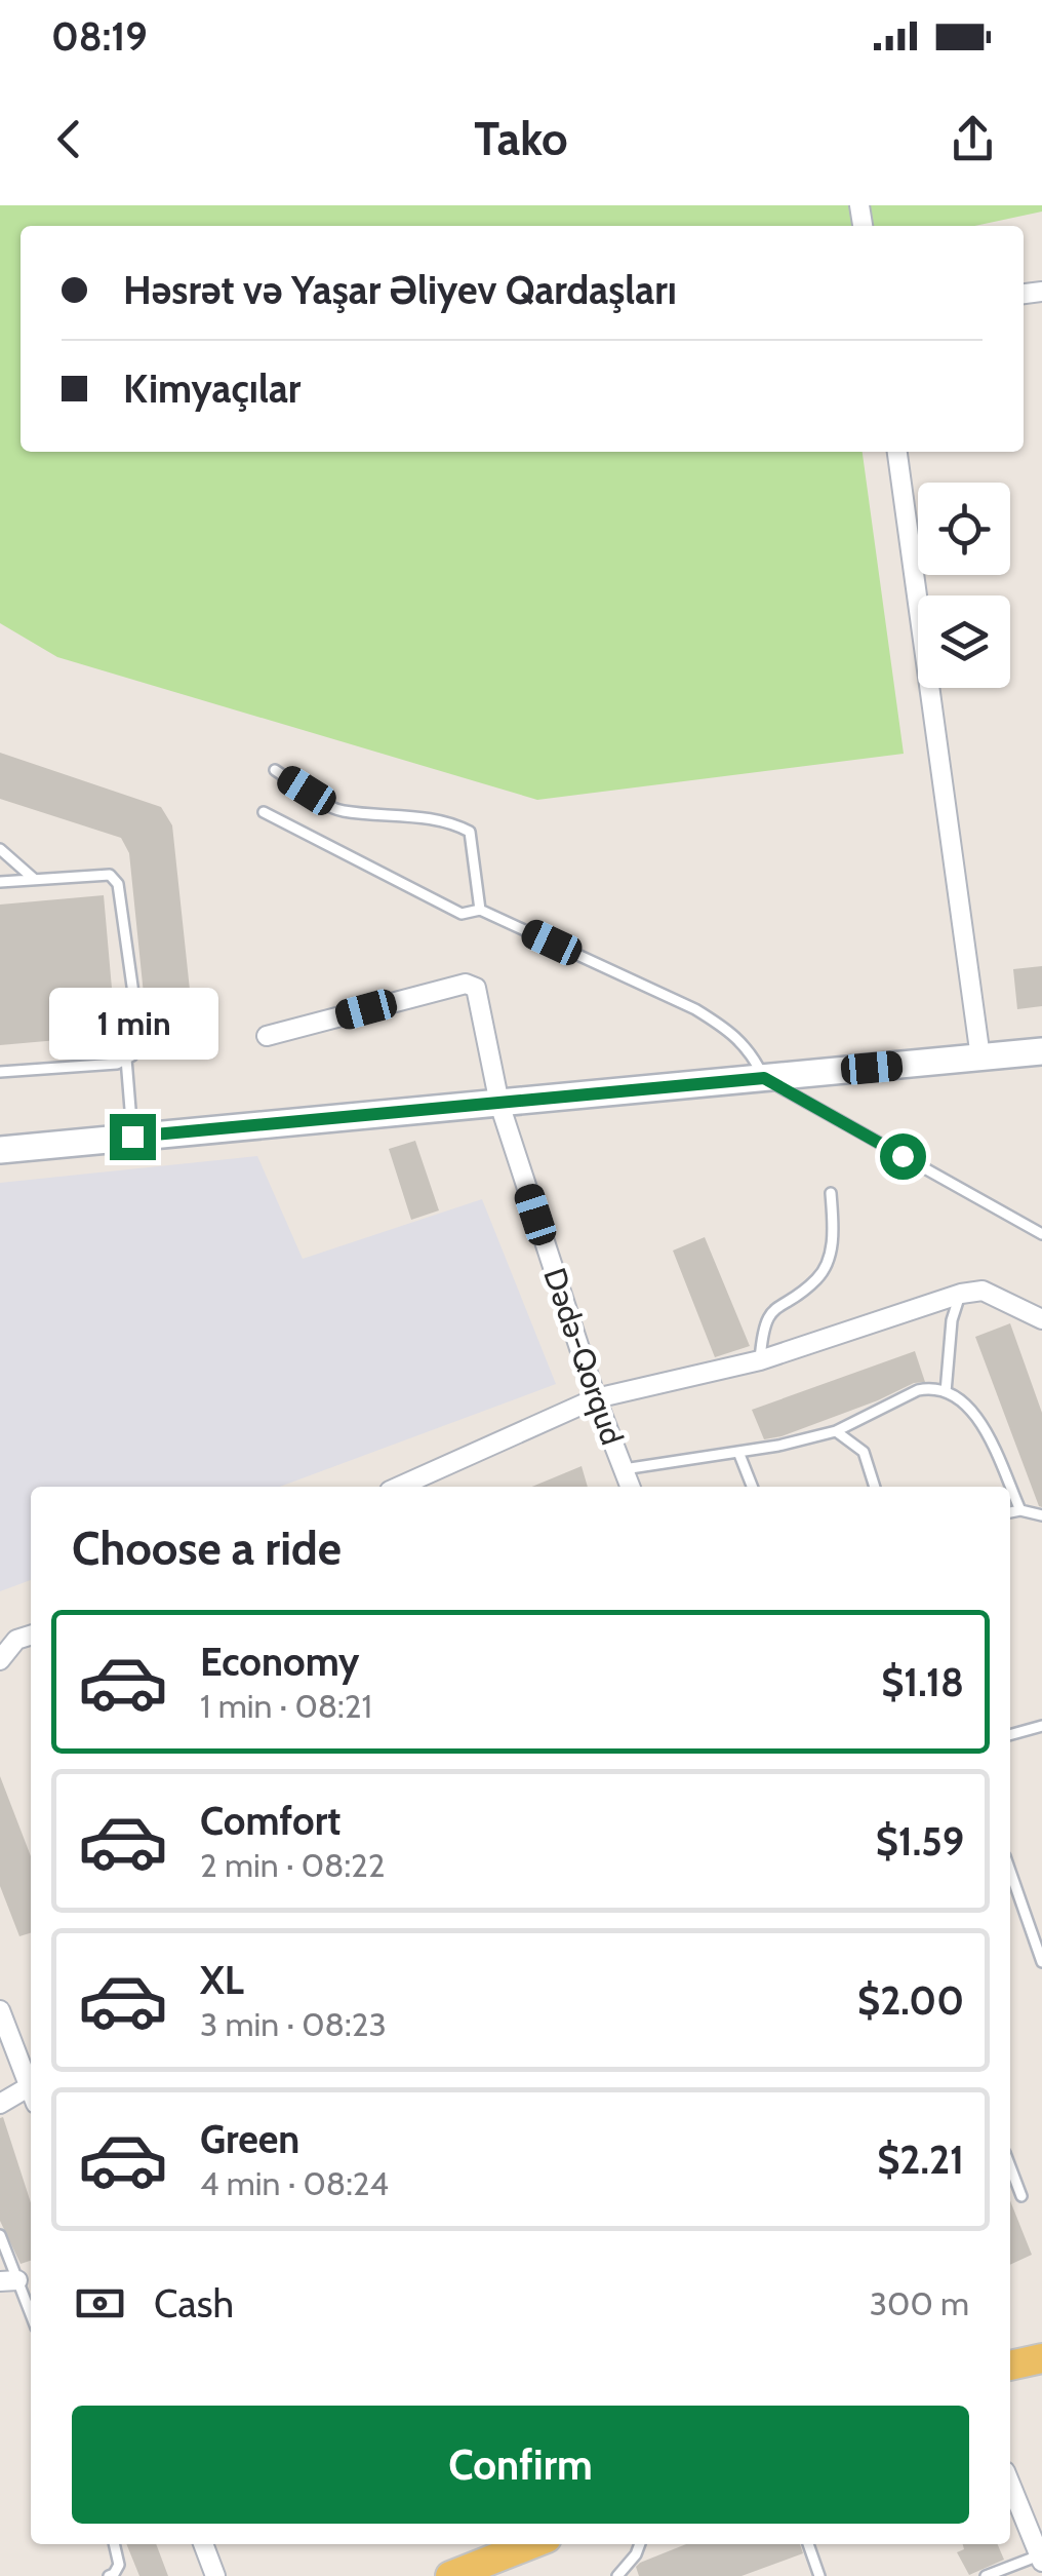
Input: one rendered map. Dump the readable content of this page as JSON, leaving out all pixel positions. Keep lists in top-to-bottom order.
{
  "streets": {
    "street": ["Dədə-Qorqud"]
  },
  "page": {
    "status": "08:19",
    "header": "Tako",
    "banner": ["Həsrət və Yaşar Əliyev Qardaşları", "Kimyaçılar"],
    "bubble": "1 min",
    "heading": "Choose a ride",
    "list": [
      {
        "name": "Economy",
        "note": "1 min · 08:21",
        "value": "$1.18"
      },
      {
        "name": "Comfort",
        "note": "2 min · 08:22",
        "value": "$1.59"
      },
      {
        "name": "XL",
        "note": "3 min · 08:23",
        "value": "$2.00"
      },
      {
        "name": "Green",
        "note": "4 min · 08:24",
        "value": "$2.21"
      }
    ],
    "pay": ["Cash", "300 m"],
    "buttons": "Confirm"
  }
}
